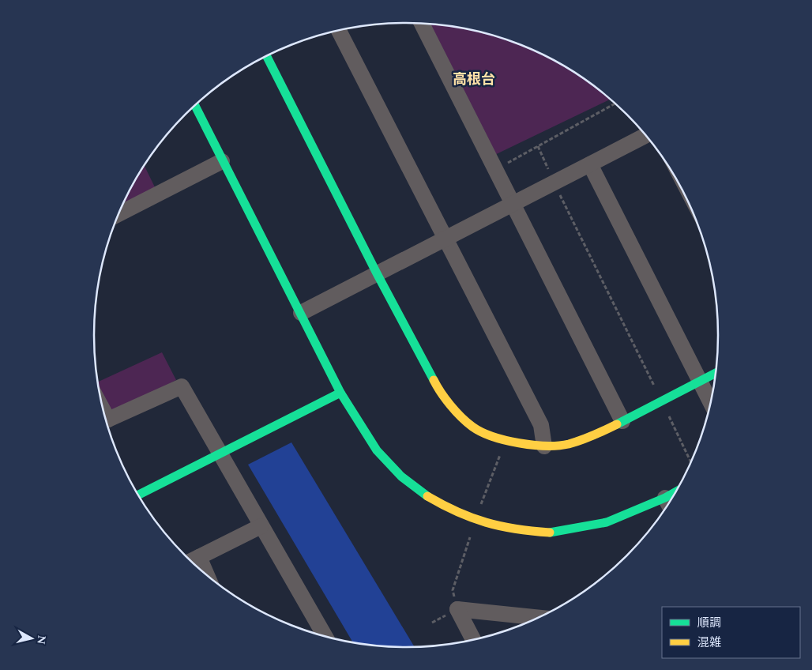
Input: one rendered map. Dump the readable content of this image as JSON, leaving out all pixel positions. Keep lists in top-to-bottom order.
{
  "districts": ["高根台"],
  "legend": ["順調", "混雑"],
  "north": "right"
}
